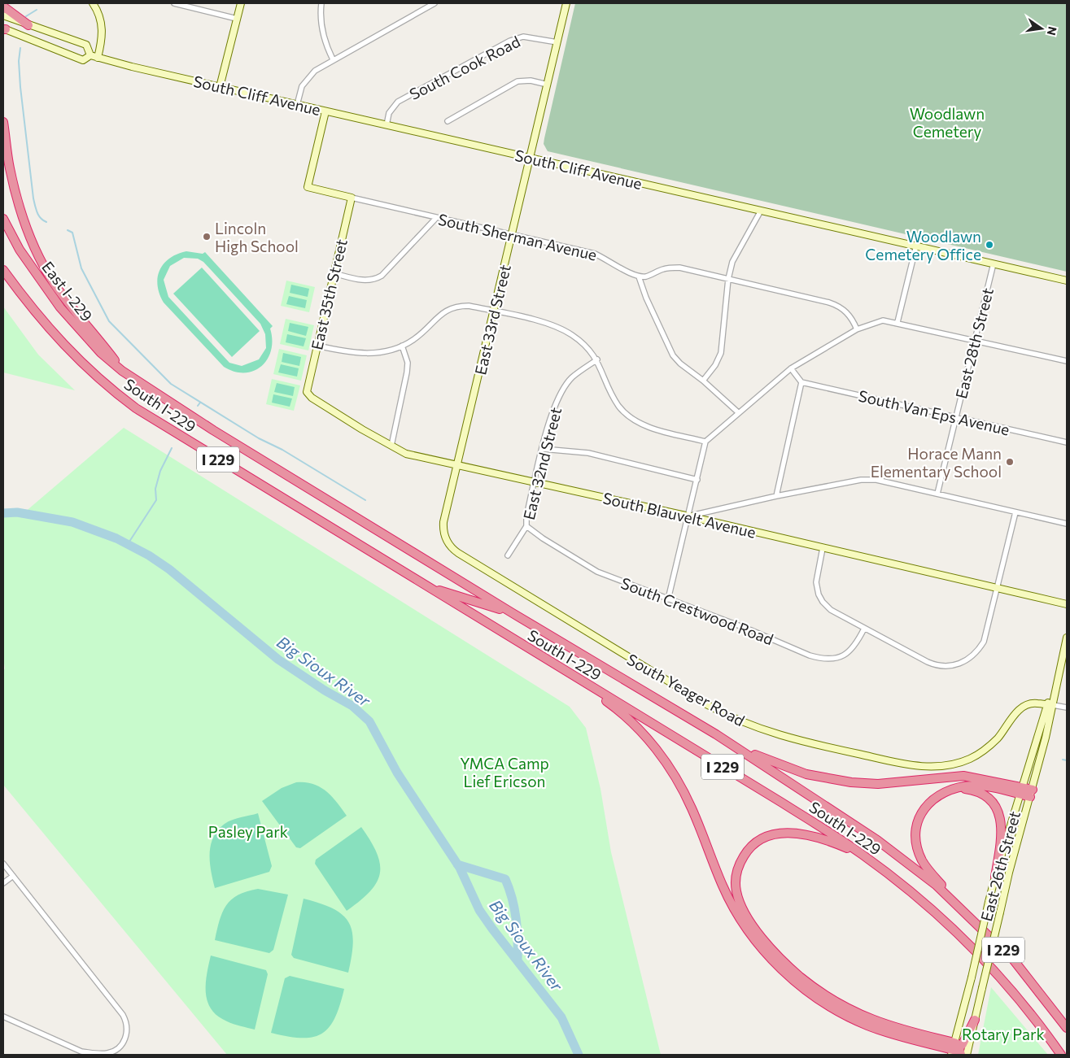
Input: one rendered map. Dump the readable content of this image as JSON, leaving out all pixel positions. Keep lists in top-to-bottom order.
{
  "streets": {
    "highway": ["East I-229", "South I-229", "I 229"],
    "street": [
      "South Cook Road",
      "South Cliff Avenue",
      "South Sherman Avenue",
      "East 35th Street",
      "East 33rd Street",
      "East 28th Street",
      "South Van Eps Avenue",
      "East 32nd Street",
      "South Blauvelt Avenue",
      "South Crestwood Road",
      "South Yeager Road",
      "East 26th Street"
    ]
  },
  "crossings": [
    ["South Cook Road", "South Cliff Avenue"],
    ["South Cook Road", "East 33rd Street"],
    ["South Cliff Avenue", "South Sherman Avenue"],
    ["South Cliff Avenue", "East 33rd Street"],
    ["South Cliff Avenue", "East 28th Street"],
    ["South Sherman Avenue", "East 35th Street"],
    ["South Sherman Avenue", "East 33rd Street"],
    ["East I-229", "South I-229"],
    ["East 35th Street", "South Blauvelt Avenue"],
    ["East 33rd Street", "South Blauvelt Avenue"],
    ["East 33rd Street", "South Yeager Road"],
    ["East 28th Street", "South Van Eps Avenue"],
    ["South I-229", "I 229"],
    ["East 32nd Street", "South Blauvelt Avenue"],
    ["East 32nd Street", "South Crestwood Road"],
    ["South Yeager Road", "East 26th Street"]
  ],
  "water": ["Big Sioux River"],
  "parks": [
    "Woodlawn Cemetery",
    "YMCA Camp Lief Ericson",
    "Pasley Park",
    "Rotary Park"
  ],
  "places": ["Lincoln High School", "Woodlawn Cemetery Office", "Horace Mann Elementary School"],
  "north": "right"
}
